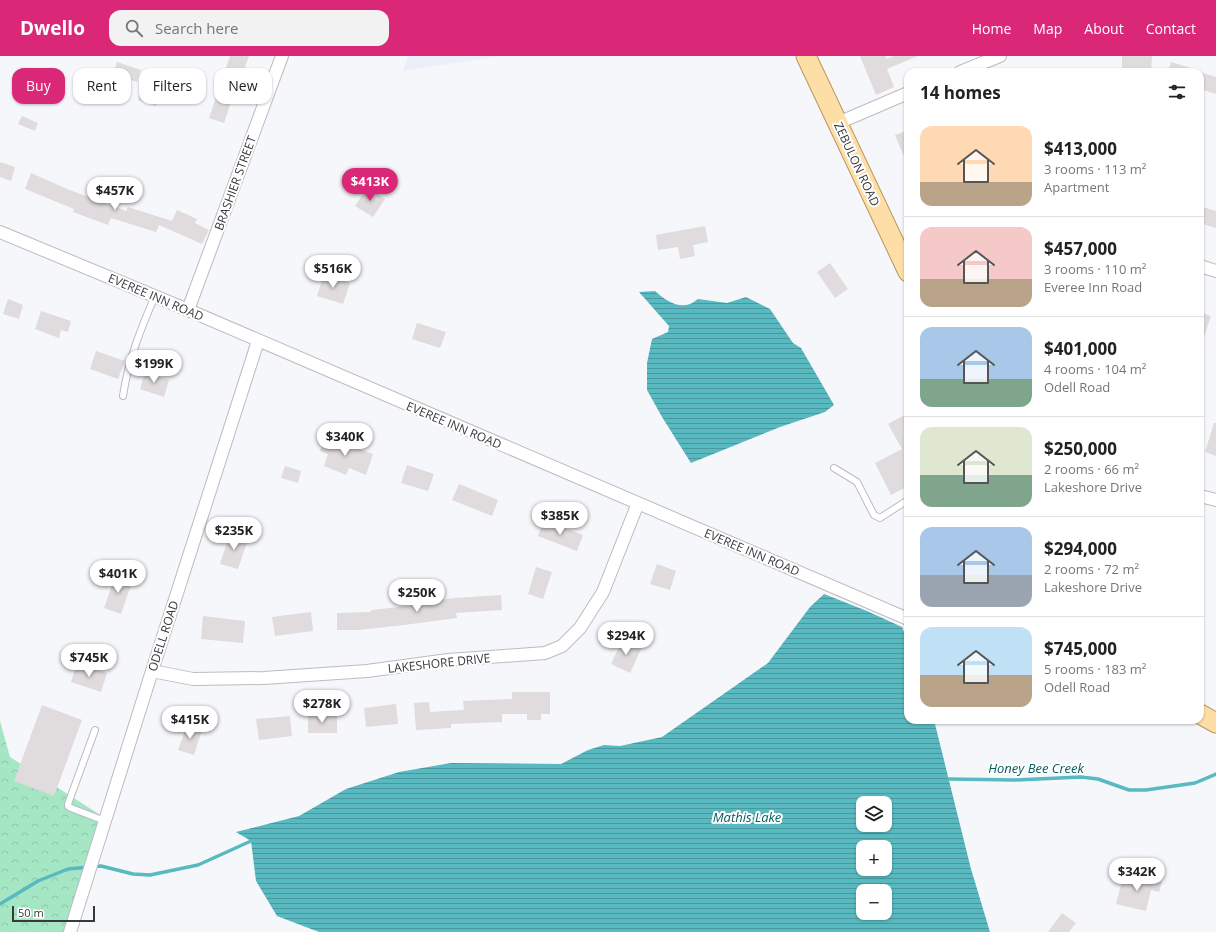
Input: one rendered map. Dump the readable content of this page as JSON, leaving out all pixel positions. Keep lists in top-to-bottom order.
{
  "streets": {
    "main road": ["ZEBULON ROAD"],
    "street": [
      "BRASHIER STREET",
      "EVEREE INN ROAD",
      "ODELL ROAD",
      "LAKESHORE DRIVE"
    ]
  },
  "crossings": [
    ["BRASHIER STREET", "EVEREE INN ROAD"],
    ["EVEREE INN ROAD", "ODELL ROAD"],
    ["EVEREE INN ROAD", "LAKESHORE DRIVE"],
    ["ODELL ROAD", "LAKESHORE DRIVE"]
  ],
  "water": ["Honey Bee Creek", "Mathis Lake"],
  "scale_bar": "50 m",
  "page": {
    "header": "Dwello",
    "search": "Search here",
    "nav": [
      "Home",
      "Map",
      "About",
      "Contact"
    ],
    "chip": [
      "Buy",
      "Rent",
      "Filters",
      "New"
    ],
    "heading": "14 homes",
    "list": [
      {
        "name": "$413,000",
        "note": "3 rooms · 113 m² · Apartment"
      },
      {
        "name": "$457,000",
        "note": "3 rooms · 110 m² · Everee Inn Road"
      },
      {
        "name": "$401,000",
        "note": "4 rooms · 104 m² · Odell Road"
      },
      {
        "name": "$250,000",
        "note": "2 rooms · 66 m² · Lakeshore Drive"
      },
      {
        "name": "$294,000",
        "note": "2 rooms · 72 m² · Lakeshore Drive"
      },
      {
        "name": "$745,000",
        "note": "5 rooms · 183 m² · Odell Road"
      }
    ],
    "price": [
      "$413K",
      "$457K",
      "$516K",
      "$199K",
      "$340K",
      "$385K",
      "$235K",
      "$401K",
      "$250K",
      "$294K",
      "$745K",
      "$278K",
      "$415K",
      "$342K"
    ],
    "map_buttons": ["+", "−"],
    "scale": "50 m"
  }
}
